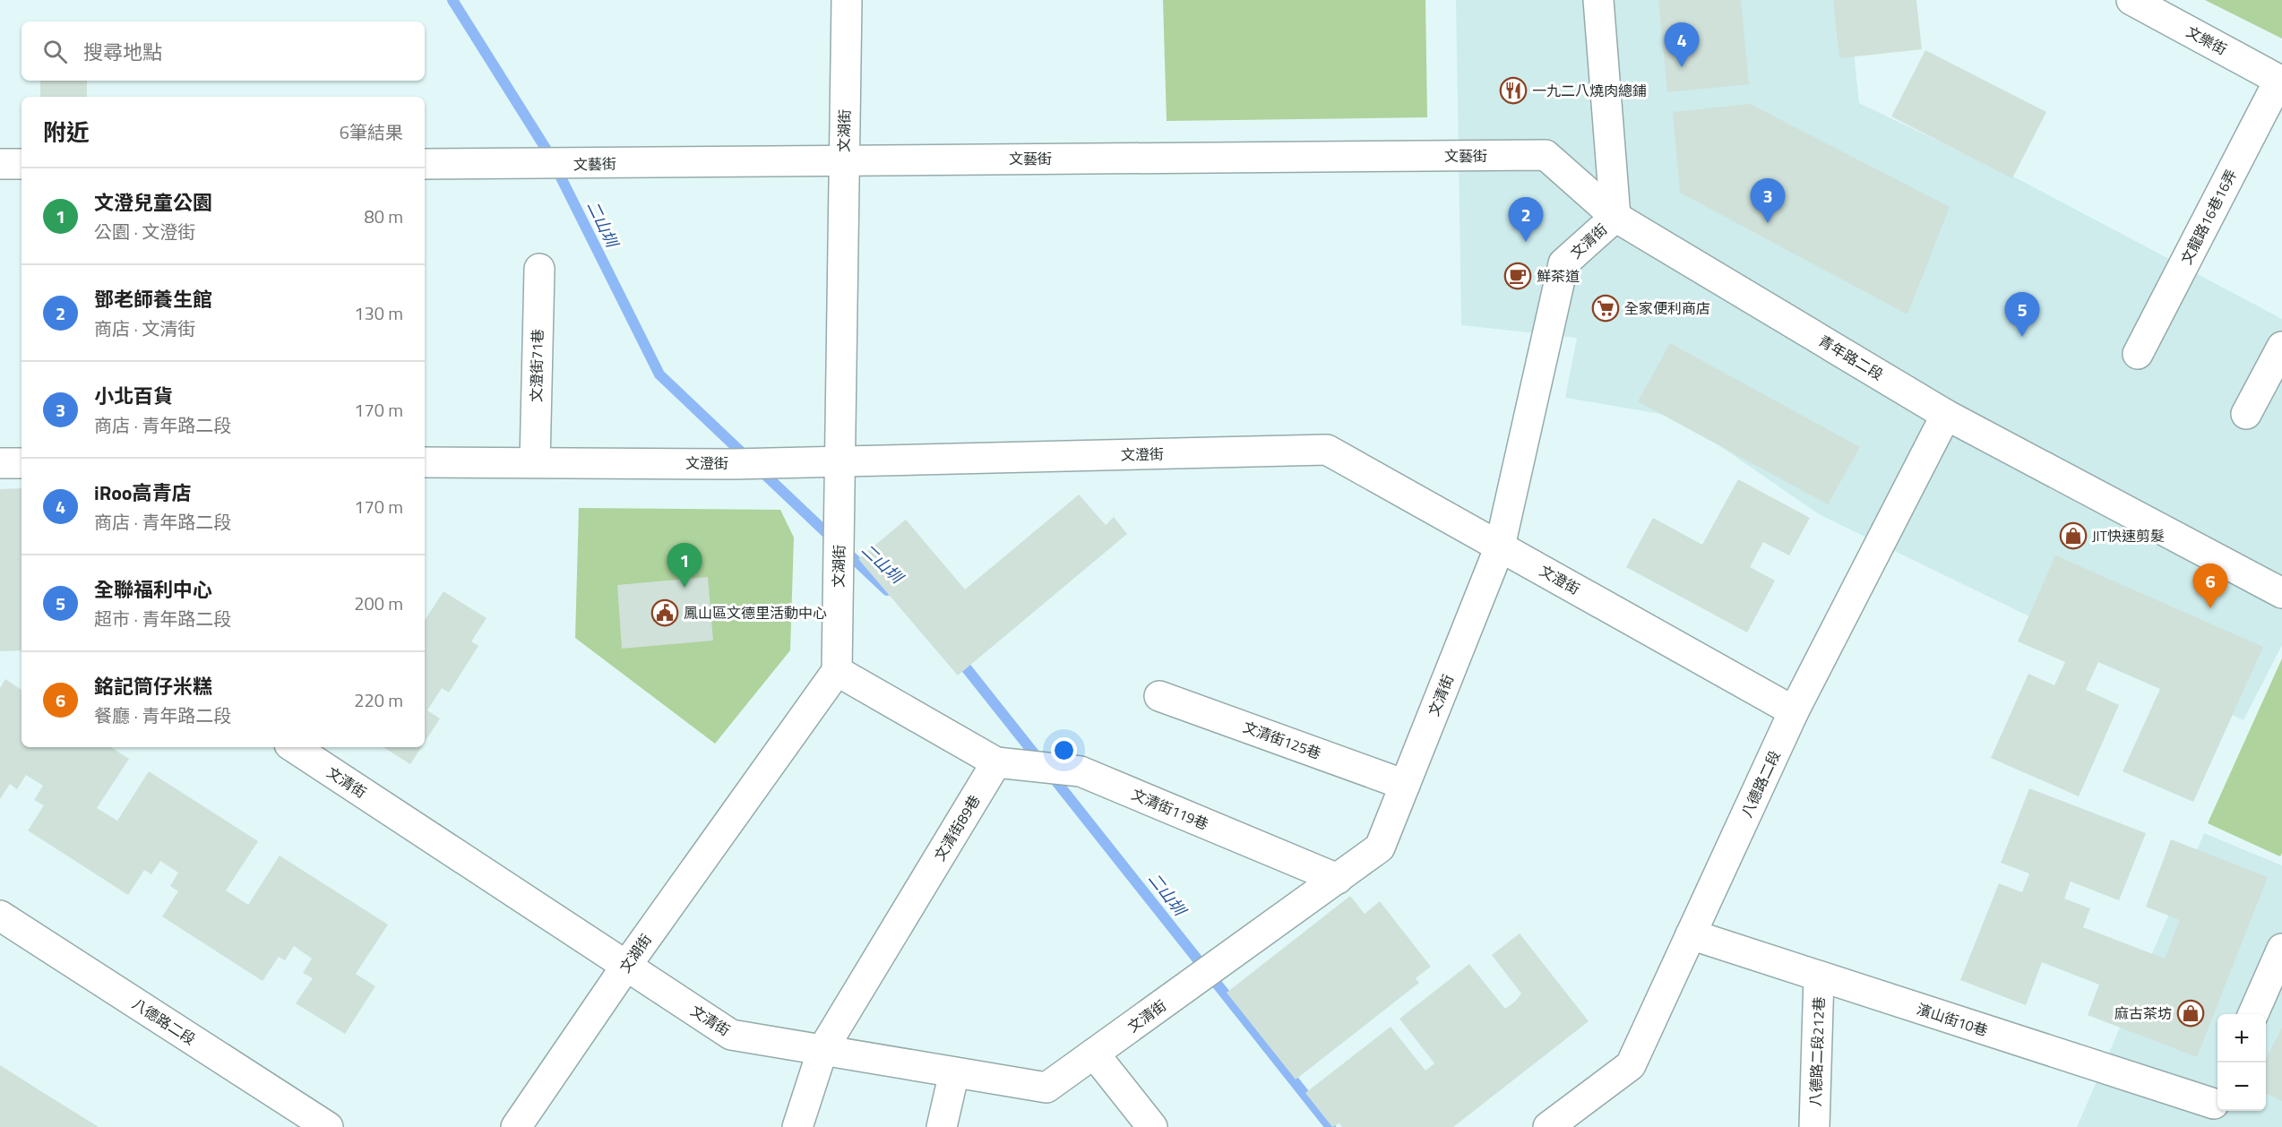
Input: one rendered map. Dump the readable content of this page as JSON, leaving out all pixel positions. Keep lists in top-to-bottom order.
{
  "streets": {
    "street": [
      "文樂街",
      "文湖街",
      "文藝街",
      "文龍路16巷16弄",
      "文清街",
      "青年路二段",
      "文澄街71巷",
      "文澄街",
      "文清街125巷",
      "八德路二段",
      "文清街119巷",
      "文清街89巷",
      "濱山街10巷",
      "八德路二段212巷"
    ]
  },
  "crossings": [
    ["文樂街", "文龍路16巷16弄"],
    ["文湖街", "文藝街"],
    ["文湖街", "文清街"],
    ["文湖街", "文澄街"],
    ["文藝街", "文清街"],
    ["文藝街", "青年路二段"],
    ["文清街", "青年路二段"],
    ["文清街", "文澄街"],
    ["文清街", "文清街125巷"],
    ["文清街", "文清街119巷"],
    ["文清街", "文清街89巷"],
    ["青年路二段", "八德路二段"],
    ["文澄街71巷", "文澄街"],
    ["文澄街", "八德路二段"],
    ["八德路二段", "濱山街10巷"],
    ["文清街119巷", "文清街89巷"],
    ["濱山街10巷", "八德路二段212巷"]
  ],
  "water": ["二山圳"],
  "places": {
    "restaurant": ["一九二八燒肉總鋪"],
    "cafe": ["鮮茶道"],
    "supermarket": ["全家便利商店"],
    "shop": ["JIT快速剪髮", "麻古茶坊"],
    "public building": ["鳳山區文德里活動中心"]
  },
  "page": {
    "search": "搜尋地點",
    "pins": [
      "4",
      "3",
      "2",
      "5",
      "1",
      "6"
    ],
    "heading": ["附近", "6筆結果"],
    "list": [
      {
        "mark": "1",
        "name": "文澄兒童公園",
        "note": "公園 · 文澄街",
        "value": "80 m"
      },
      {
        "mark": "2",
        "name": "鄧老師養生館",
        "note": "商店 · 文清街",
        "value": "130 m"
      },
      {
        "mark": "3",
        "name": "小北百貨",
        "note": "商店 · 青年路二段",
        "value": "170 m"
      },
      {
        "mark": "4",
        "name": "iRoo高青店",
        "note": "商店 · 青年路二段",
        "value": "170 m"
      },
      {
        "mark": "5",
        "name": "全聯福利中心",
        "note": "超市 · 青年路二段",
        "value": "200 m"
      },
      {
        "mark": "6",
        "name": "銘記筒仔米糕",
        "note": "餐廳 · 青年路二段",
        "value": "220 m"
      }
    ],
    "map_buttons": ["+", "−"]
  }
}
